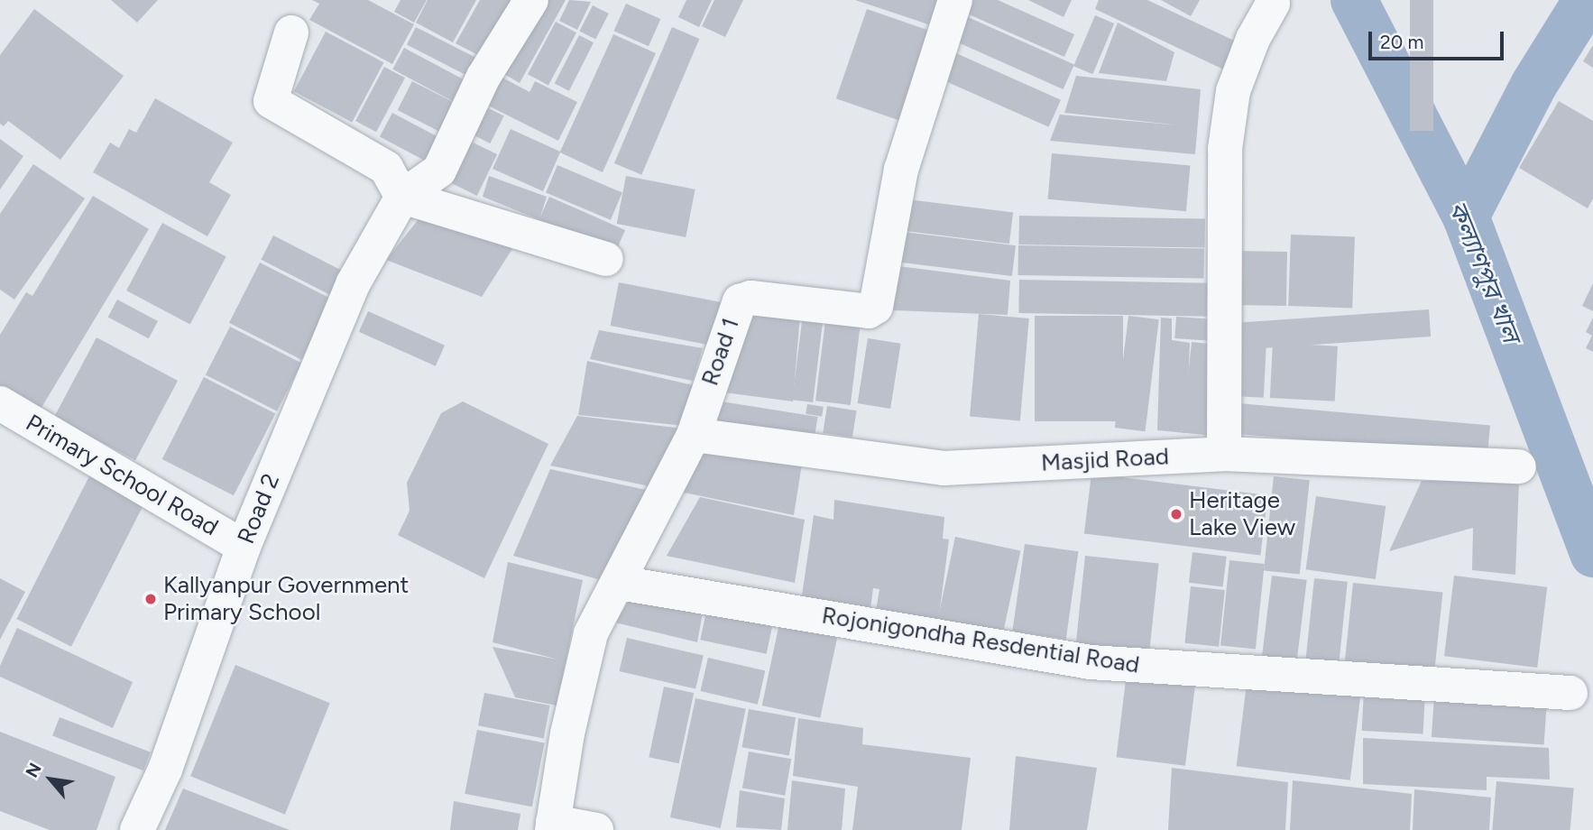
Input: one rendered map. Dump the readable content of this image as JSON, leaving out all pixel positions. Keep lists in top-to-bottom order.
{
  "streets": {
    "street": [
      "Road 1",
      "Masjid Road",
      "Primary School Road",
      "Road 2",
      "Rojonigondha Resdential Road"
    ]
  },
  "crossings": [
    ["Road 1", "Masjid Road"],
    ["Road 1", "Rojonigondha Resdential Road"],
    ["Primary School Road", "Road 2"]
  ],
  "water": ["কল্যাণপুর খাল"],
  "places": ["Heritage Lake View", "Kallyanpur Government Primary School"],
  "scale_bar": "20 m",
  "north": "top left"
}
